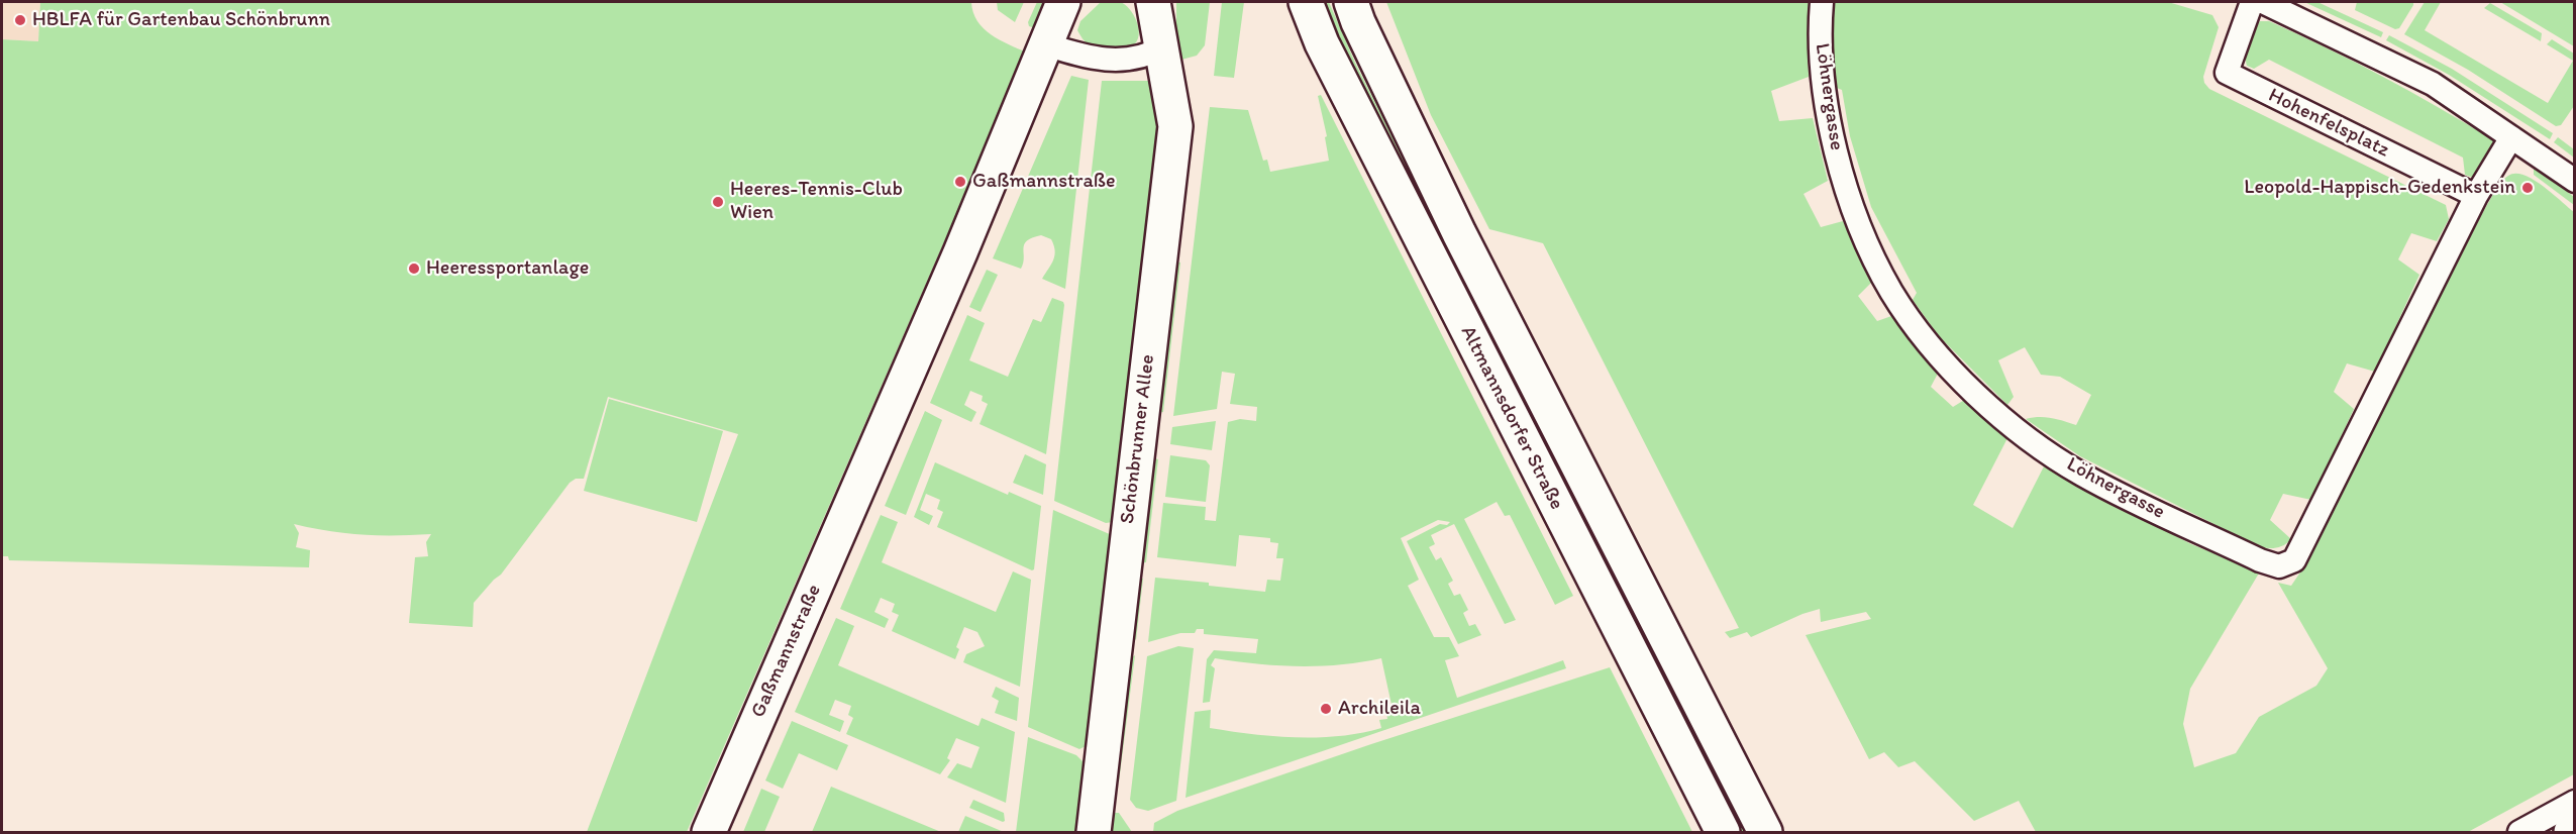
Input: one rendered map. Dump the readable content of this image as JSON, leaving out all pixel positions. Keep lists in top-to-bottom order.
{
  "streets": {
    "main road": ["Altmannsdorfer Straße", "Schönbrunner Allee", "Gaßmannstraße"],
    "street": ["Löhnergasse", "Hohenfelsplatz"]
  },
  "crossings": [
    ["Löhnergasse", "Hohenfelsplatz"]
  ],
  "places": [
    "HBLFA für Gartenbau Schönbrunn",
    "Gaßmannstraße",
    "Leopold-Happisch-Gedenkstein",
    "Heeres-Tennis-Club Wien",
    "Heeressportanlage",
    "Archileila"
  ]
}
